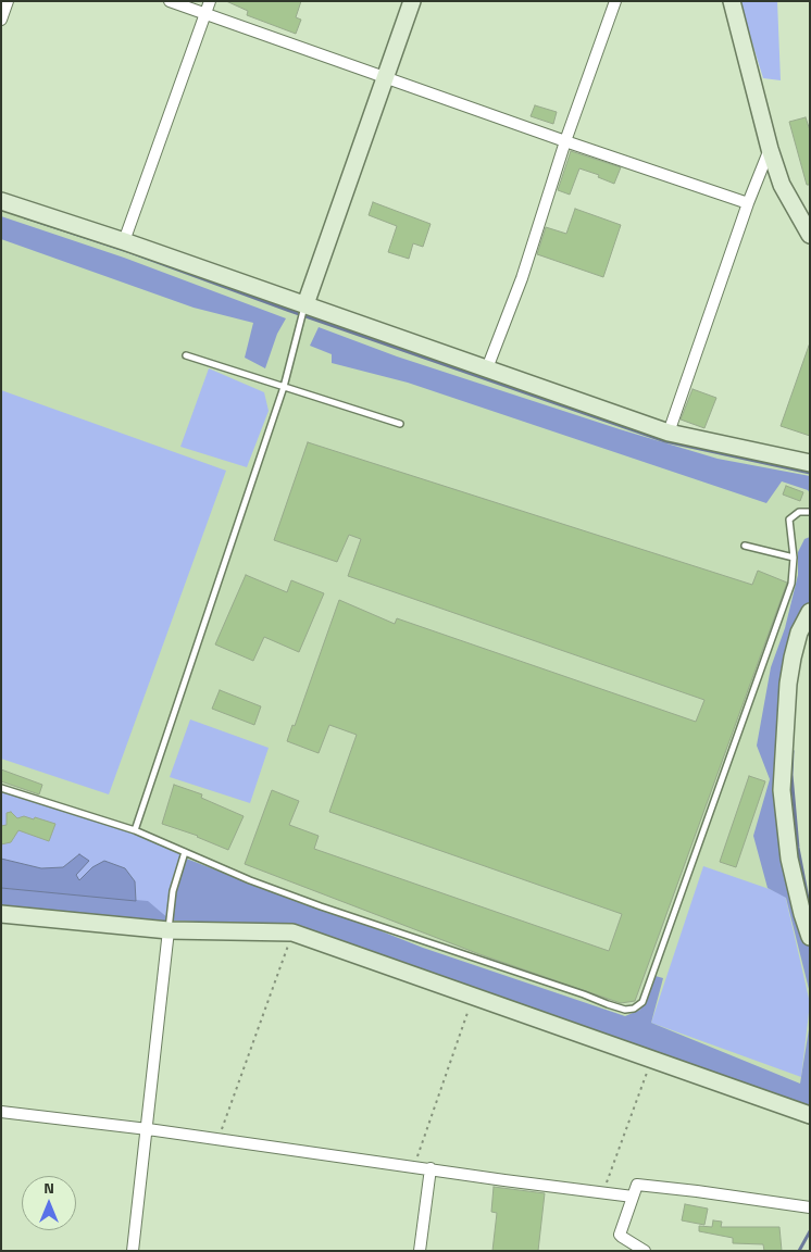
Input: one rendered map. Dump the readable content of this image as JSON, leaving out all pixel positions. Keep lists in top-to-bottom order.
{
  "north": "top"
}
